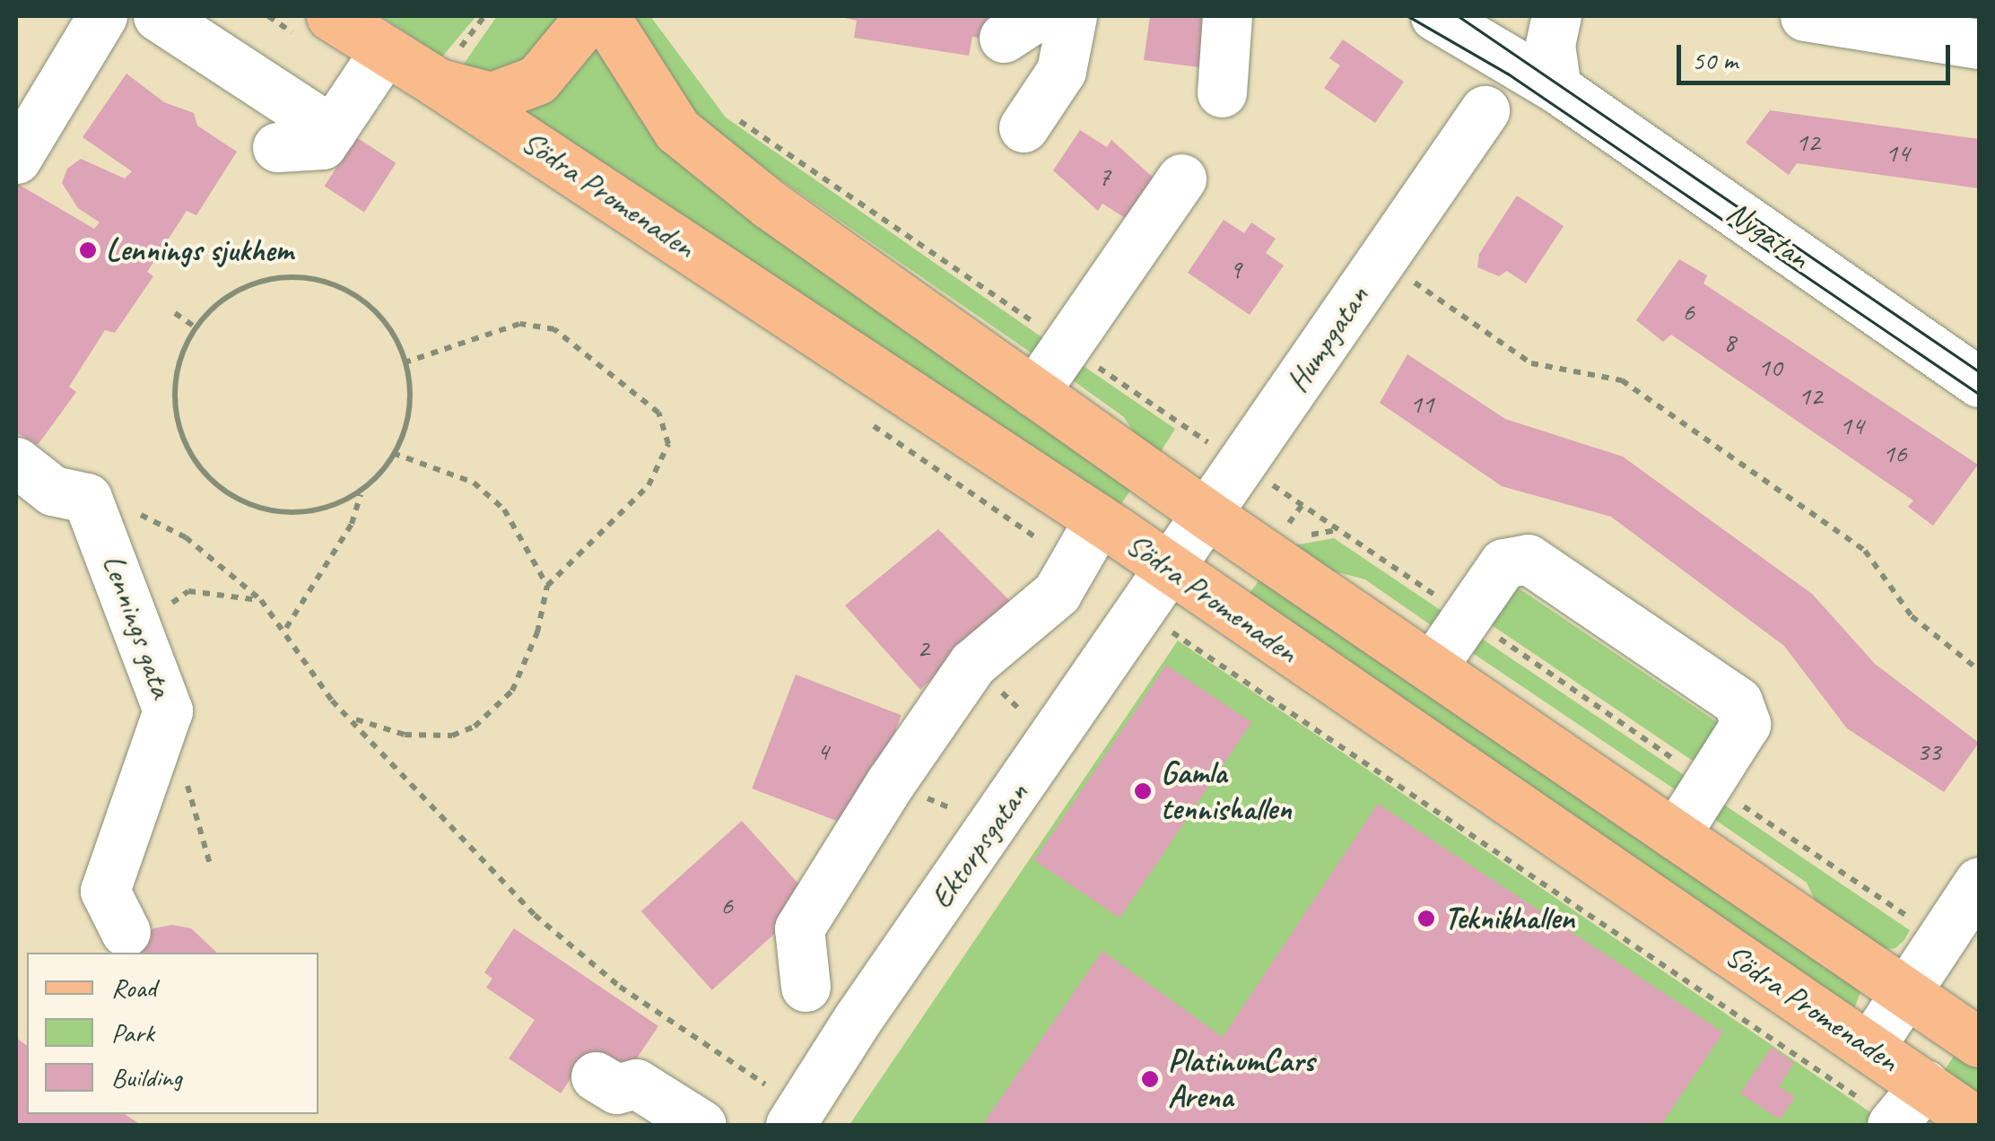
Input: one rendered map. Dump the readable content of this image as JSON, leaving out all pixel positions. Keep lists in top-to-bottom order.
{
  "streets": {
    "main road": ["Södra Promenaden"],
    "street": [
      "Nygatan",
      "Humpgatan",
      "Lennings gata",
      "Ektorpsgatan"
    ]
  },
  "crossings": [
    ["Södra Promenaden", "Humpgatan"],
    ["Södra Promenaden", "Ektorpsgatan"],
    ["Humpgatan", "Ektorpsgatan"]
  ],
  "places": [
    "Lennings sjukhem",
    "Gamla tennishallen",
    "Teknikhallen",
    "PlatinumCars Arena"
  ],
  "house_numbers": [
    "12",
    "14",
    "7",
    "9",
    "6",
    "8",
    "10",
    "12",
    "11",
    "14",
    "16",
    "2",
    "4",
    "33",
    "6"
  ],
  "legend": ["Road", "Park", "Building"],
  "scale_bar": "50 m"
}
